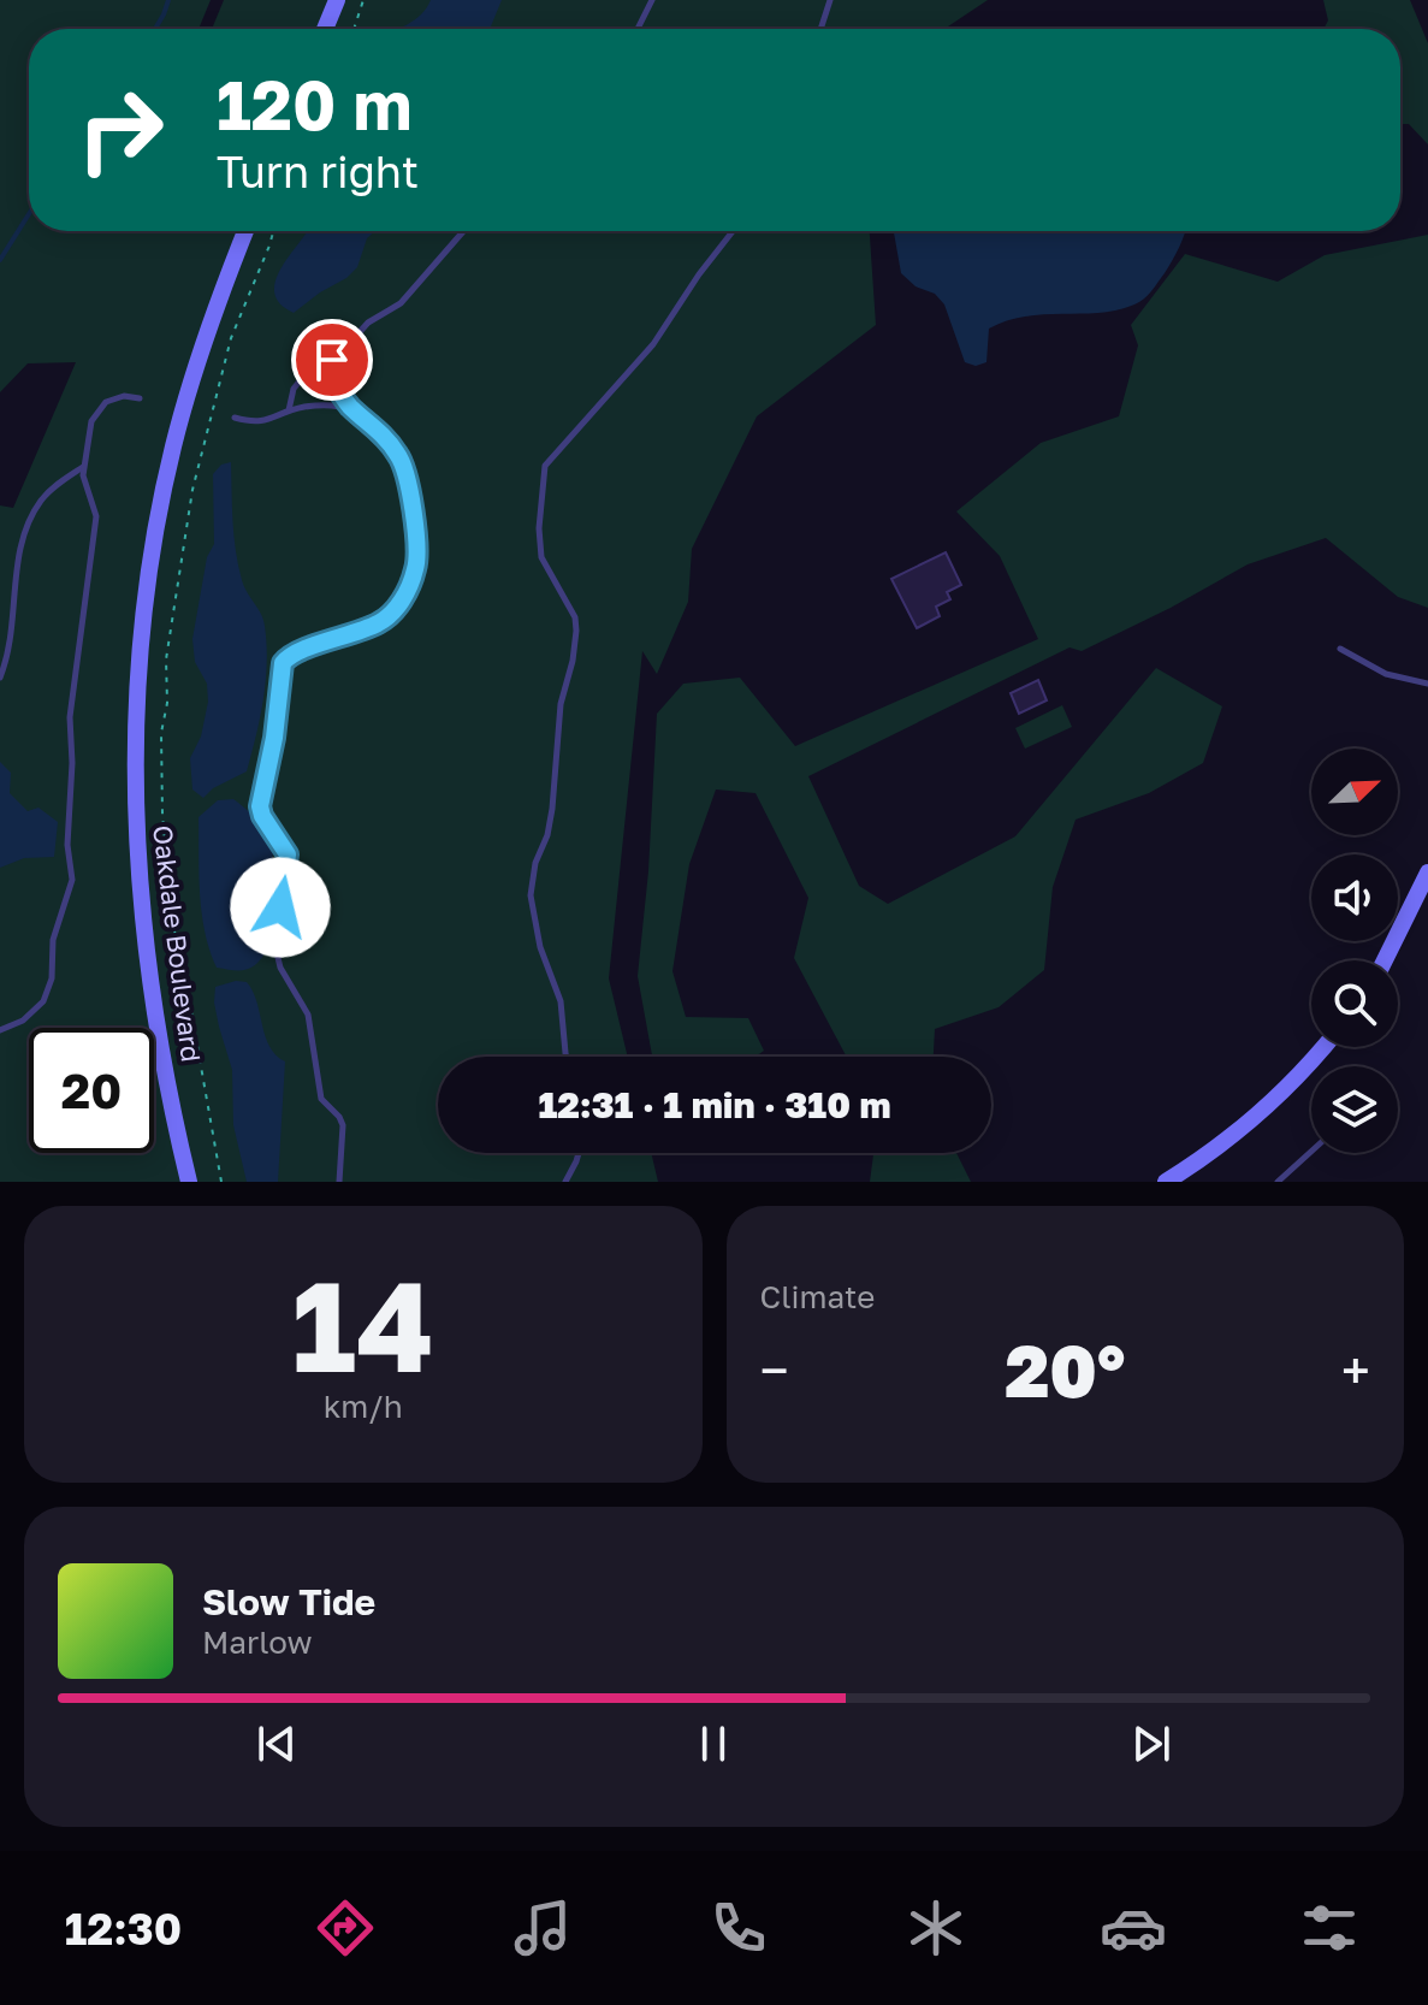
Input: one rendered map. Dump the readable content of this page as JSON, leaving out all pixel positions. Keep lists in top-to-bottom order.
{
  "streets": {
    "main road": ["Oakdale Boulevard"]
  },
  "north": "top right",
  "page": {
    "turn": ["120 m", "Turn right"],
    "limit": "20",
    "trip": "12:31 · 1 min · 310 m",
    "tile": [
      ["14", "km/h"],
      "Climate"
    ],
    "heat": ["−", "20°", "+"],
    "song": ["Slow Tide", "Marlow"],
    "tabs": "12:30"
  }
}
